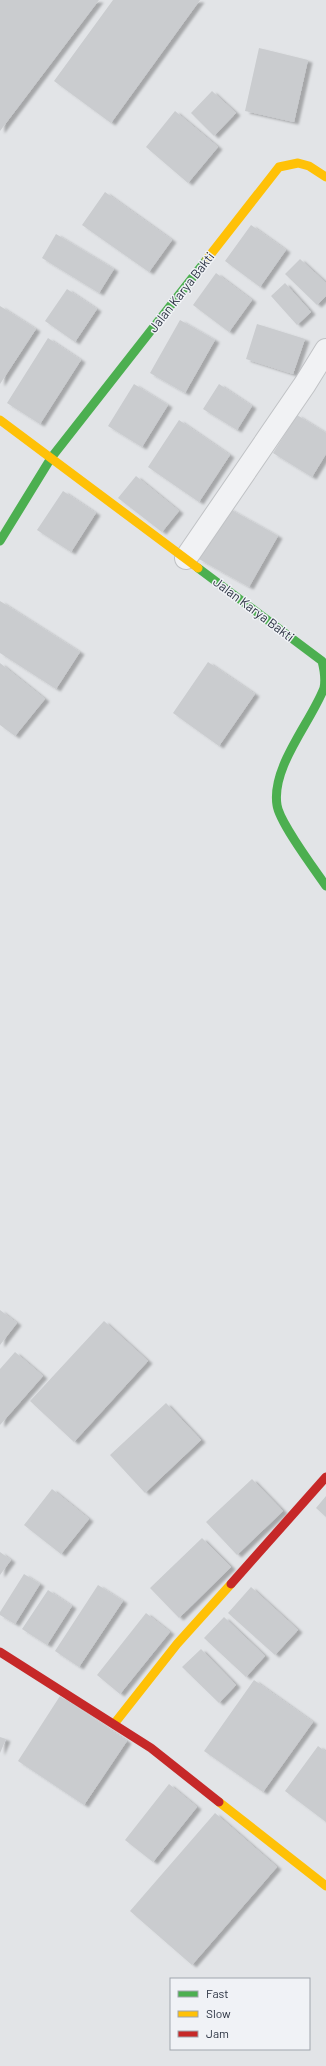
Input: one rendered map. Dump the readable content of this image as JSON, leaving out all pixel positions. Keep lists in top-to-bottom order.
{
  "streets": {
    "street": ["Jalan Karya Bakti"]
  },
  "legend": ["Fast", "Slow", "Jam"]
}
